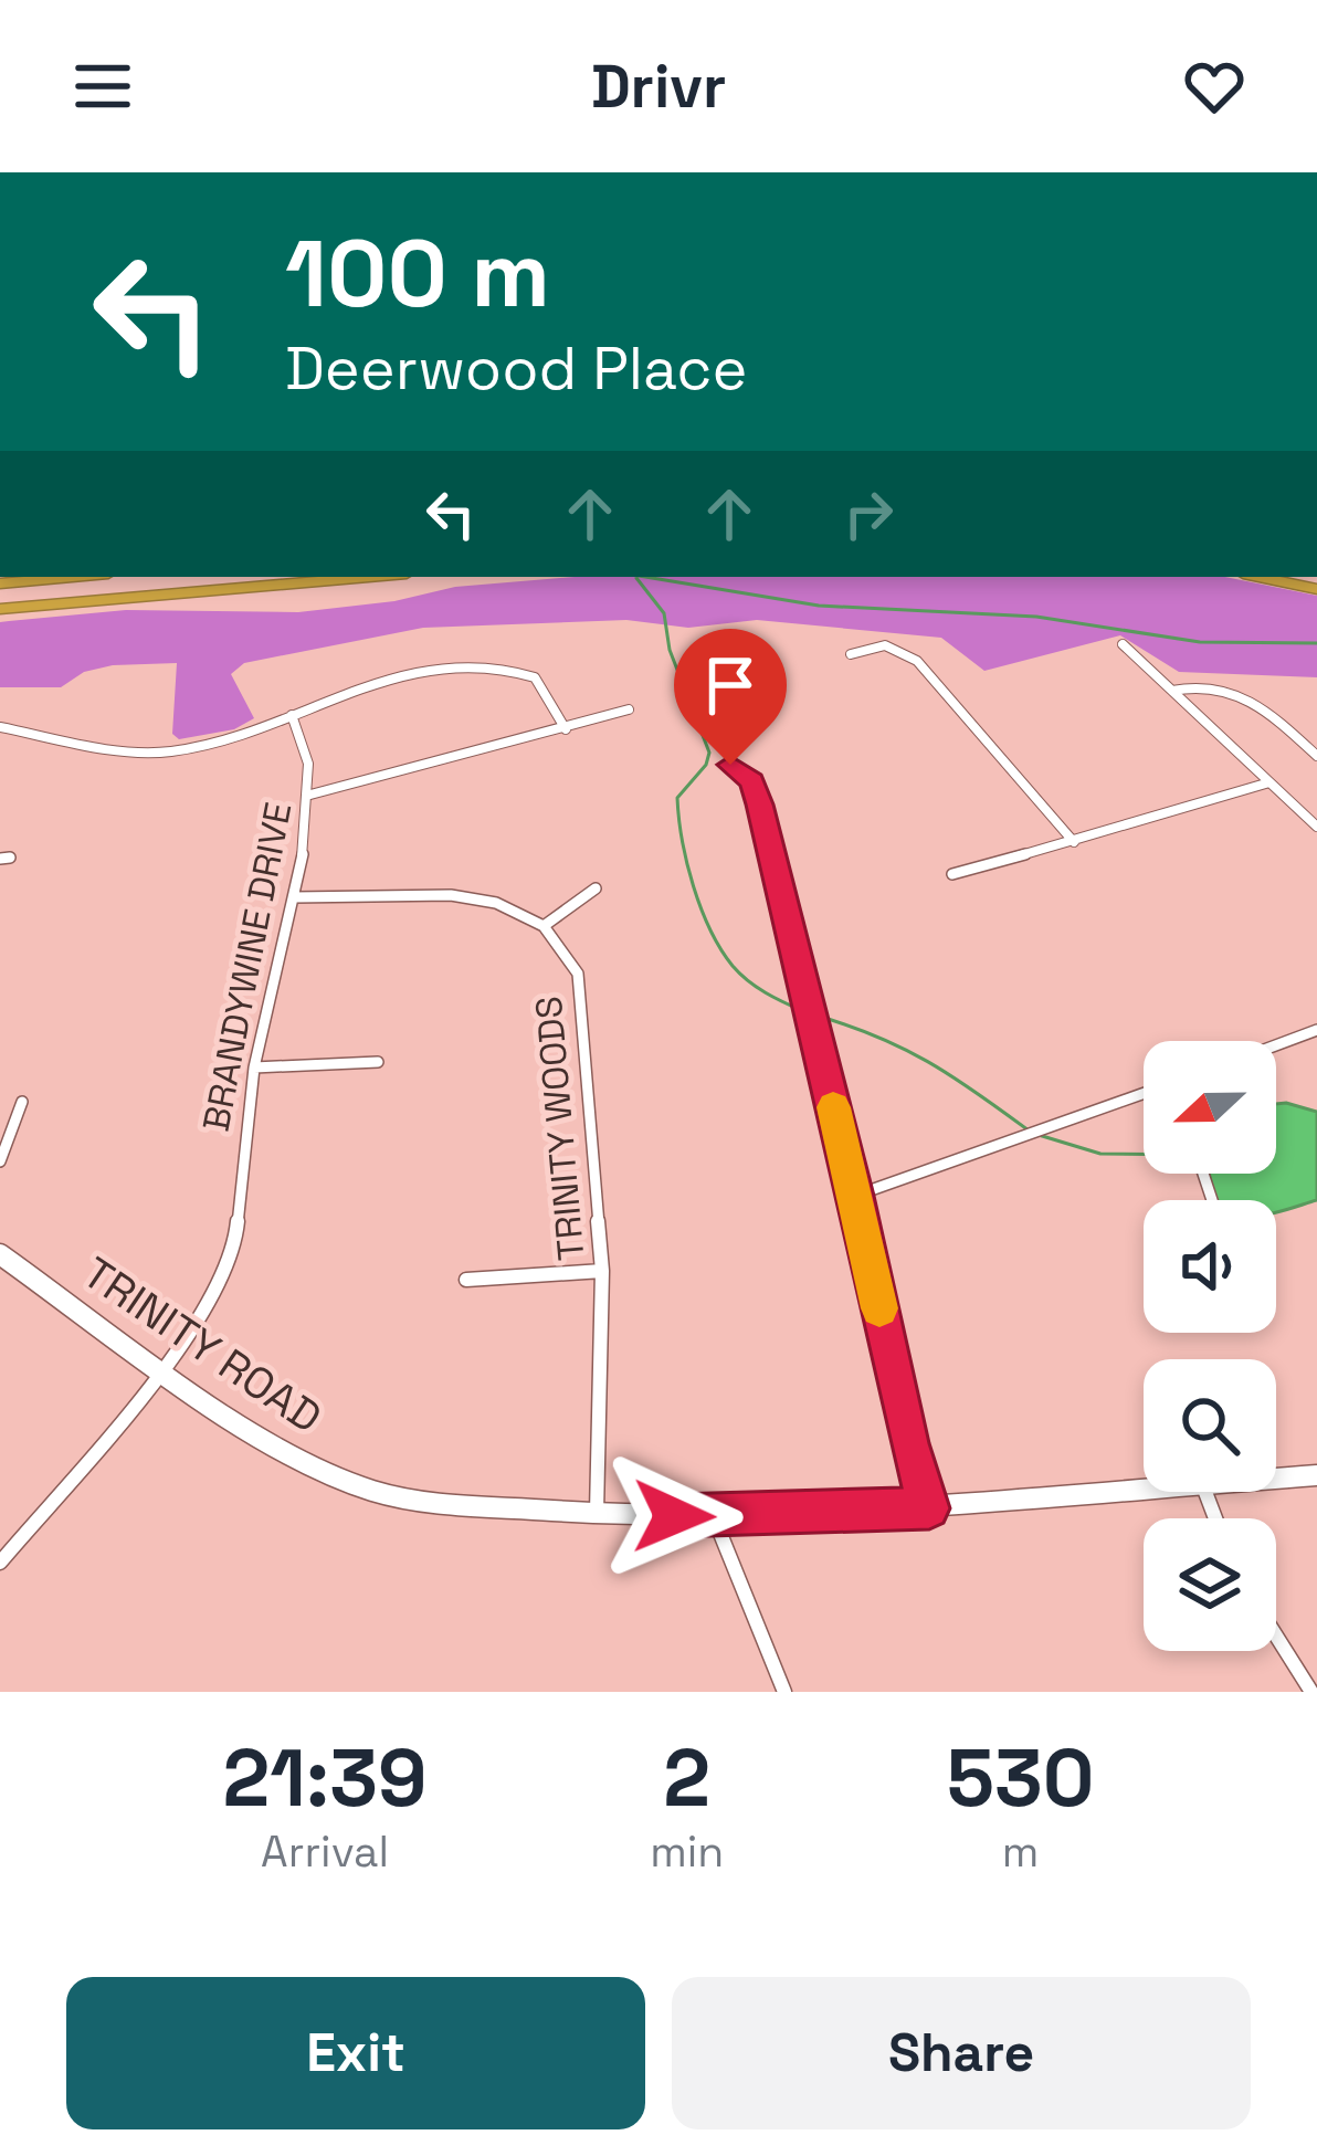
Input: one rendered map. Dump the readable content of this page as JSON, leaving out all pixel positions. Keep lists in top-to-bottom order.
{
  "streets": {
    "main road": ["TRINITY ROAD"],
    "street": ["BRANDYWINE DRIVE", "TRINITY WOODS"]
  },
  "crossings": [
    ["BRANDYWINE DRIVE", "TRINITY ROAD"],
    ["TRINITY WOODS", "TRINITY ROAD"]
  ],
  "north": "left",
  "page": {
    "header": "Drivr",
    "turn": ["100 m", "Deerwood Place"],
    "eta": [
      "21:39",
      "Arrival",
      "2",
      "min",
      "530",
      "m"
    ],
    "buttons": ["Exit", "Share"]
  }
}
